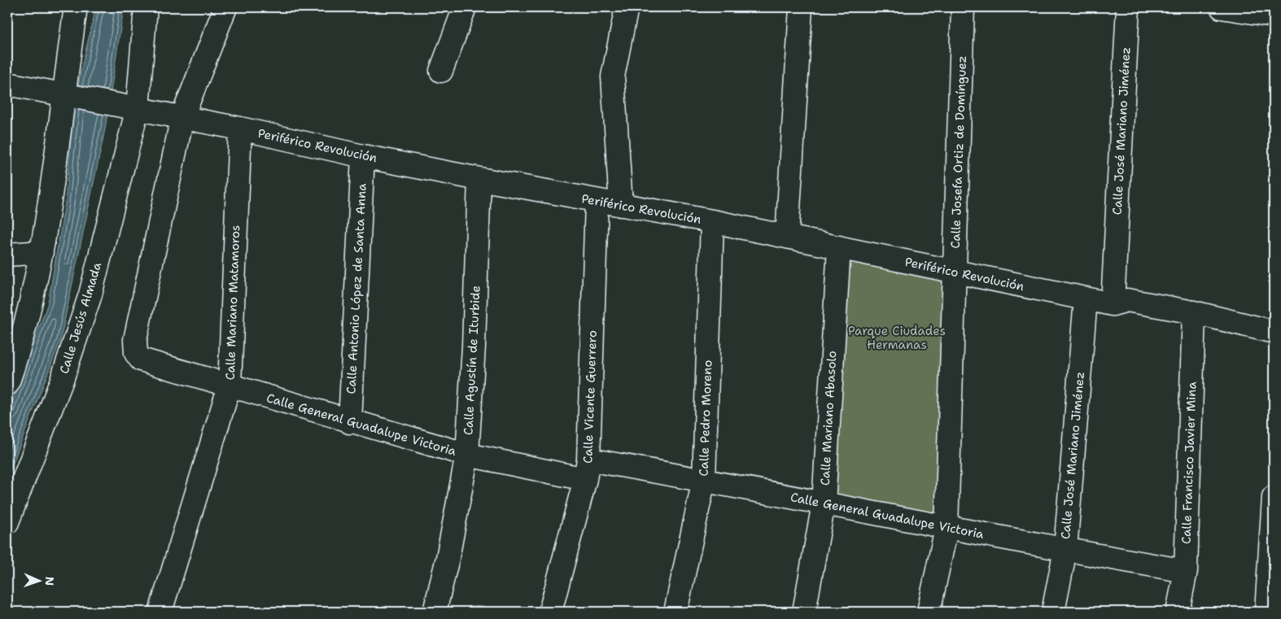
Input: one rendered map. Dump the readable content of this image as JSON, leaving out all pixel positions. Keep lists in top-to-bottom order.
{
  "streets": {
    "street": [
      "Calle José Mariano Jiménez",
      "Periférico Revolución",
      "Calle Josefa Ortiz de Domínguez",
      "Calle Antonio López de Santa Anna",
      "Calle Mariano Matamoros",
      "Calle Jesús Almada",
      "Calle Agustín de Iturbide",
      "Calle Vicente Guerrero",
      "Calle Pedro Moreno",
      "Calle Mariano Abasolo",
      "Calle General Guadalupe Victoria",
      "Calle Francisco Javier Mina"
    ]
  },
  "crossings": [
    ["Calle José Mariano Jiménez", "Periférico Revolución"],
    ["Calle José Mariano Jiménez", "Calle General Guadalupe Victoria"],
    ["Periférico Revolución", "Calle Josefa Ortiz de Domínguez"],
    ["Periférico Revolución", "Calle Antonio López de Santa Anna"],
    ["Periférico Revolución", "Calle Mariano Matamoros"],
    ["Periférico Revolución", "Calle Jesús Almada"],
    ["Periférico Revolución", "Calle Agustín de Iturbide"],
    ["Periférico Revolución", "Calle Vicente Guerrero"],
    ["Periférico Revolución", "Calle Pedro Moreno"],
    ["Periférico Revolución", "Calle Mariano Abasolo"],
    ["Periférico Revolución", "Calle General Guadalupe Victoria"],
    ["Periférico Revolución", "Calle Francisco Javier Mina"],
    ["Calle Josefa Ortiz de Domínguez", "Calle General Guadalupe Victoria"],
    ["Calle Antonio López de Santa Anna", "Calle General Guadalupe Victoria"],
    ["Calle Mariano Matamoros", "Calle General Guadalupe Victoria"],
    ["Calle Agustín de Iturbide", "Calle General Guadalupe Victoria"],
    ["Calle Vicente Guerrero", "Calle General Guadalupe Victoria"],
    ["Calle Pedro Moreno", "Calle General Guadalupe Victoria"],
    ["Calle Mariano Abasolo", "Calle General Guadalupe Victoria"],
    ["Calle General Guadalupe Victoria", "Calle Francisco Javier Mina"]
  ],
  "parks": ["Parque Ciudades Hermanas"],
  "north": "right"
}
